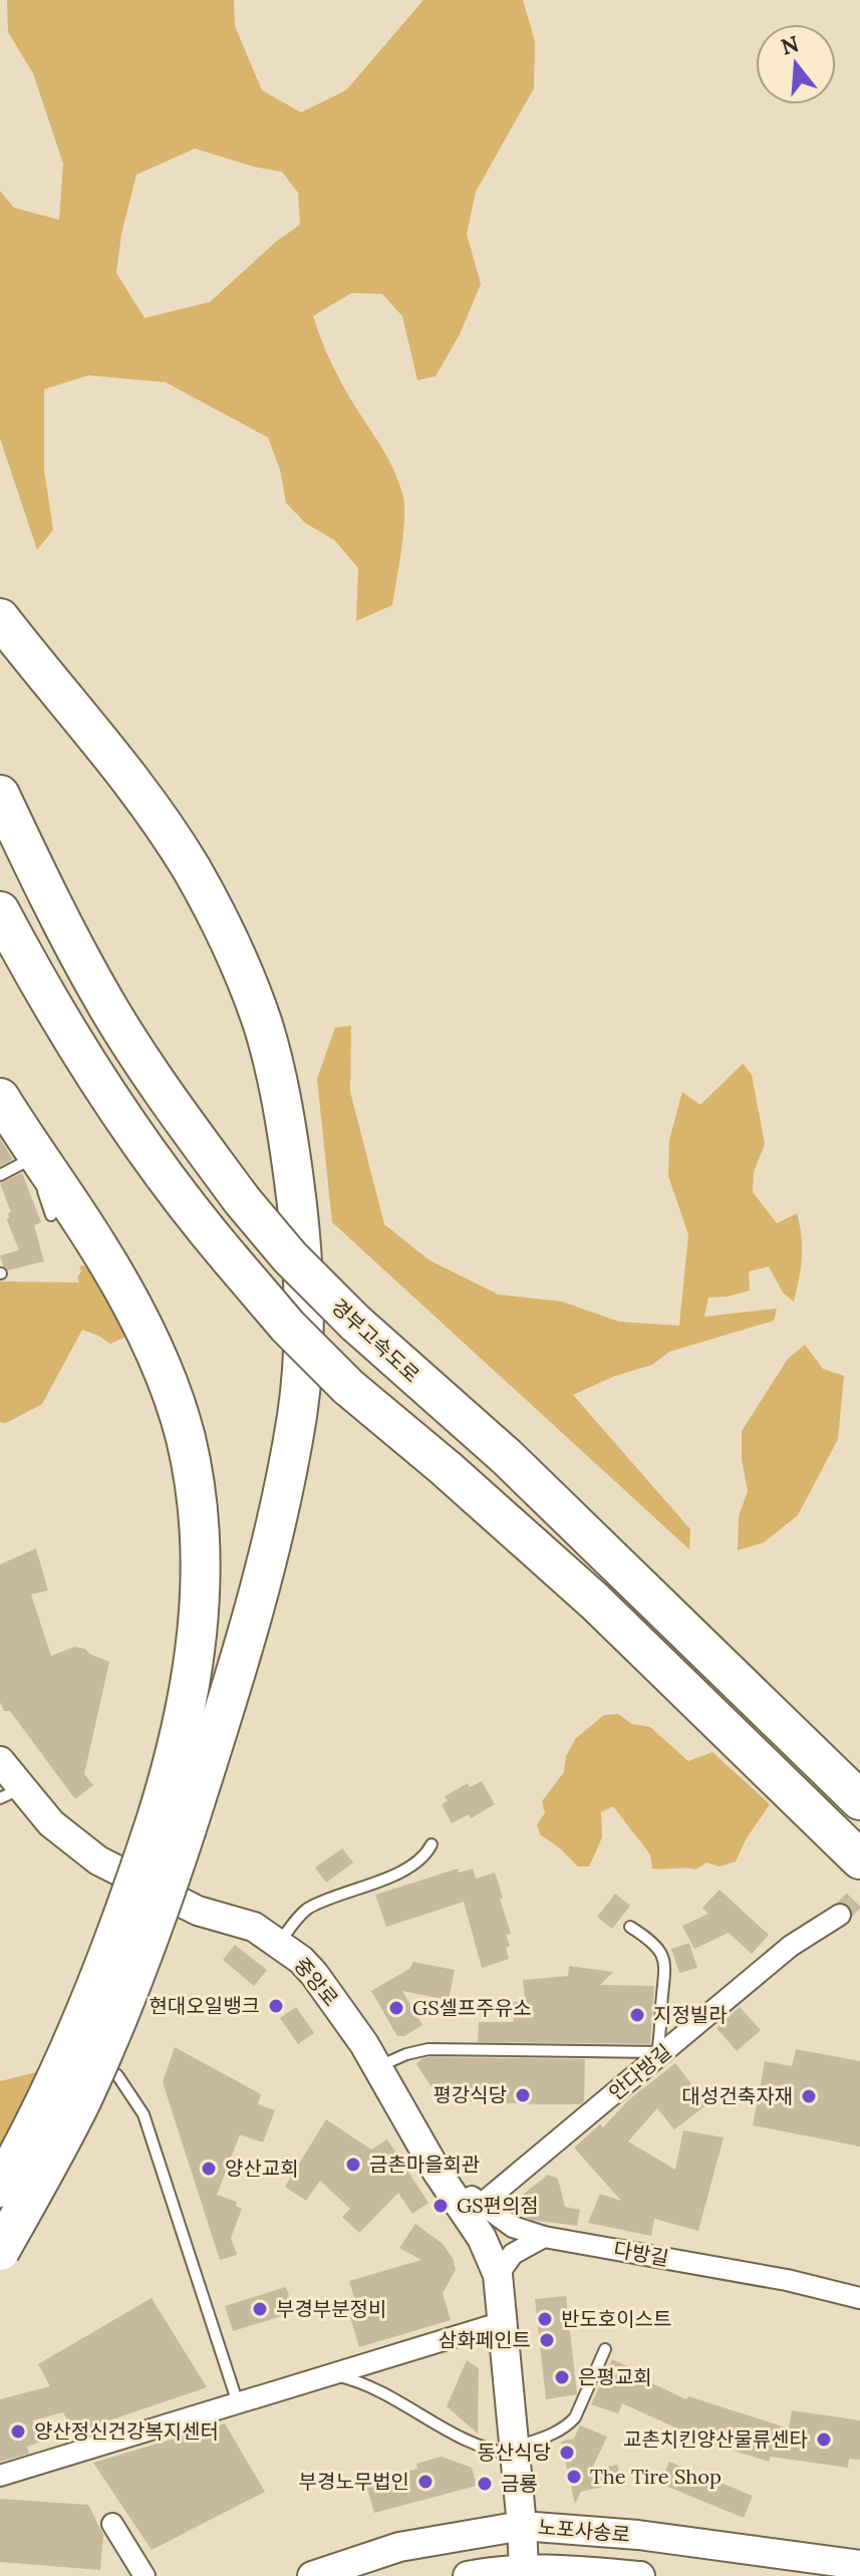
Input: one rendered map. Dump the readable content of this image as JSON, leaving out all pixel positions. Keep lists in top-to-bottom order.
{
  "streets": {
    "highway": ["경부고속도로"],
    "main road": ["중앙로", "노포사송로"],
    "street": ["안다방길", "다방길"]
  },
  "crossings": [
    ["중앙로", "다방길"],
    ["중앙로", "노포사송로"],
    ["안다방길", "다방길"]
  ],
  "places": [
    "현대오일뱅크",
    "GS셀프주유소",
    "지정빌라",
    "평강식당",
    "대성건축자재",
    "금촌마을회관",
    "양산교회",
    "GS편의점",
    "부경부분정비",
    "반도호이스트",
    "삼화페인트",
    "은평교회",
    "양산정신건강복지센터",
    "교촌치킨양산물류센타",
    "동산식당",
    "The Tire Shop",
    "부경노무법인",
    "금룡"
  ],
  "north": "top"
}
